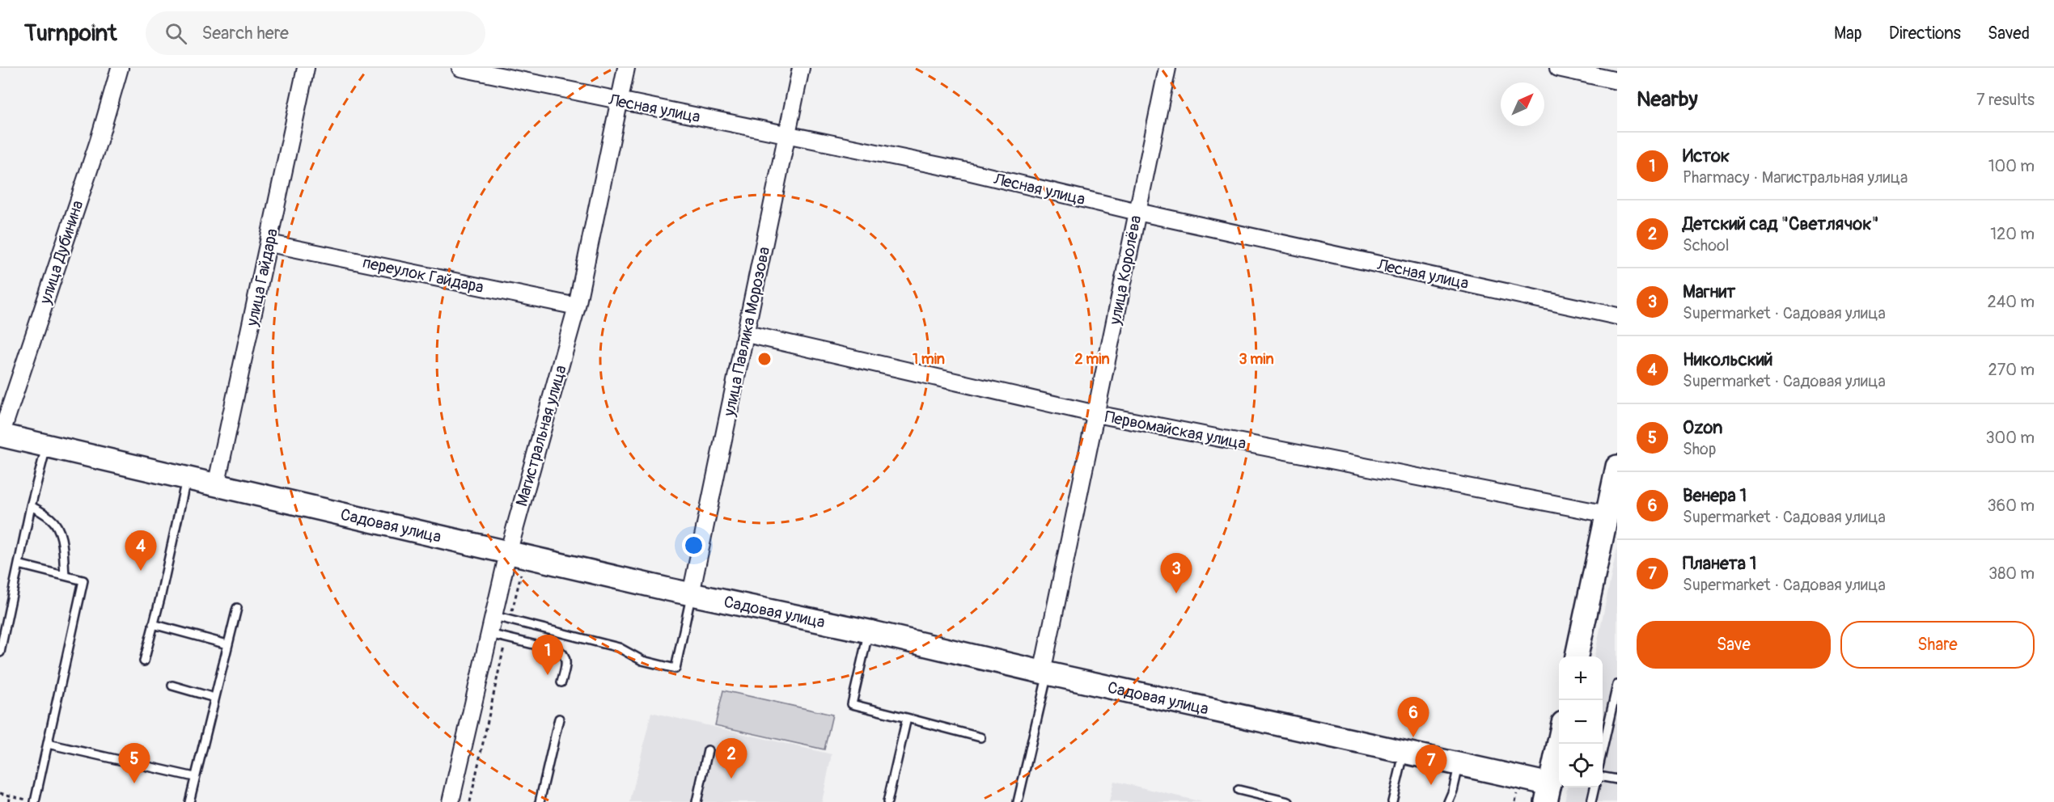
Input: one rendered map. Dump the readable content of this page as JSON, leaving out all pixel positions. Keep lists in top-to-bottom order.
{
  "streets": {
    "street": [
      "Лесная улица",
      "улица Дубинина",
      "улица Королёва",
      "переулок Гайдара",
      "улица Гайдара",
      "улица Павлика Морозова",
      "Первомайская улица",
      "Магистральная улица",
      "Садовая улица"
    ]
  },
  "crossings": [
    ["Лесная улица", "улица Королёва"],
    ["Лесная улица", "улица Павлика Морозова"],
    ["Лесная улица", "Магистральная улица"],
    ["улица Дубинина", "Садовая улица"],
    ["улица Королёва", "Первомайская улица"],
    ["улица Королёва", "Садовая улица"],
    ["переулок Гайдара", "улица Гайдара"],
    ["переулок Гайдара", "Магистральная улица"],
    ["улица Гайдара", "Садовая улица"],
    ["улица Павлика Морозова", "Первомайская улица"],
    ["улица Павлика Морозова", "Садовая улица"],
    ["Магистральная улица", "Садовая улица"]
  ],
  "north": "top right",
  "page": {
    "header": "Turnpoint",
    "search": "Search here",
    "nav": ["Map", "Directions", "Saved"],
    "heading": ["Nearby", "7 results"],
    "list": [
      {
        "mark": "1",
        "name": "Исток",
        "note": "Pharmacy · Магистральная улица",
        "value": "100 m"
      },
      {
        "mark": "2",
        "name": "Детский сад \"Светлячок\"",
        "note": "School",
        "value": "120 m"
      },
      {
        "mark": "3",
        "name": "Магнит",
        "note": "Supermarket · Садовая улица",
        "value": "240 m"
      },
      {
        "mark": "4",
        "name": "Никольский",
        "note": "Supermarket · Садовая улица",
        "value": "270 m"
      },
      {
        "mark": "5",
        "name": "Ozon",
        "note": "Shop",
        "value": "300 m"
      },
      {
        "mark": "6",
        "name": "Венера 1",
        "note": "Supermarket · Садовая улица",
        "value": "360 m"
      },
      {
        "mark": "7",
        "name": "Планета 1",
        "note": "Supermarket · Садовая улица",
        "value": "380 m"
      }
    ],
    "pins": [
      "4",
      "3",
      "1",
      "6",
      "2",
      "5",
      "7"
    ],
    "buttons": ["Save", "Share"],
    "map_buttons": ["+", "−"]
  },
  "rings": ["1 min", "2 min", "3 min"]
}
